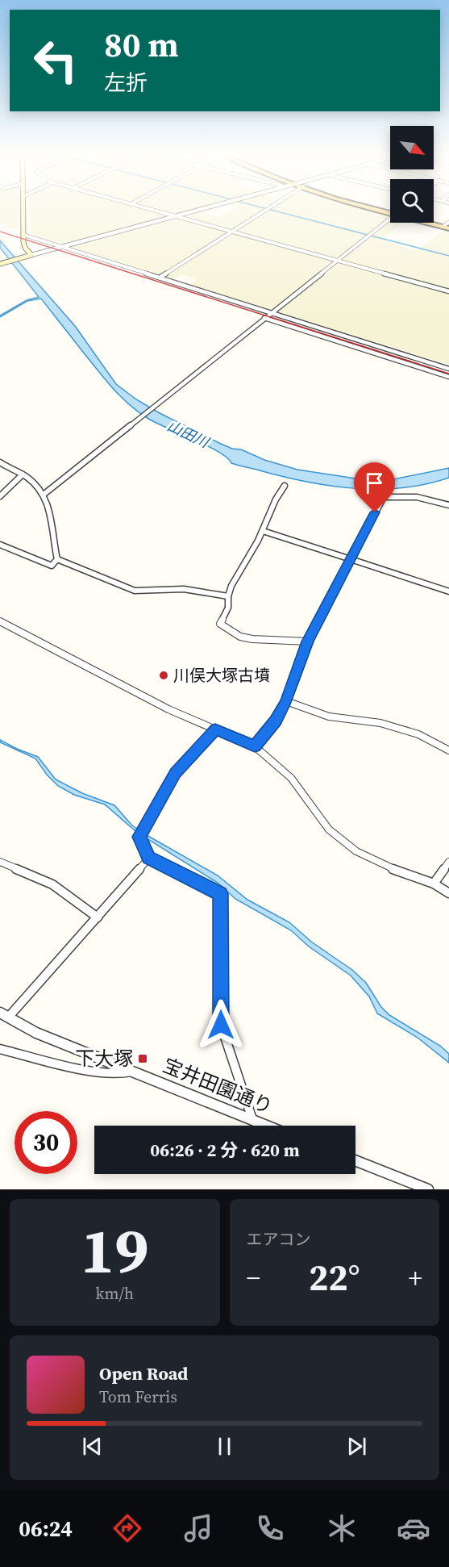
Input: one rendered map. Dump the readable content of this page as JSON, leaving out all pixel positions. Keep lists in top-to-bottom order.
{
  "streets": {
    "street": ["宝井田園通り"]
  },
  "water": ["山田川"],
  "places": {
    "other": ["川俣大塚古墳"],
    "transit": ["下大塚"]
  },
  "north": "bottom right",
  "page": {
    "turn": ["80 m", "左折"],
    "limit": "30",
    "trip": "06:26 · 2 分 · 620 m",
    "tile": [
      ["19", "km/h"],
      "エアコン"
    ],
    "heat": ["−", "22°", "+"],
    "song": ["Open Road", "Tom Ferris"],
    "tabs": "06:24"
  }
}
